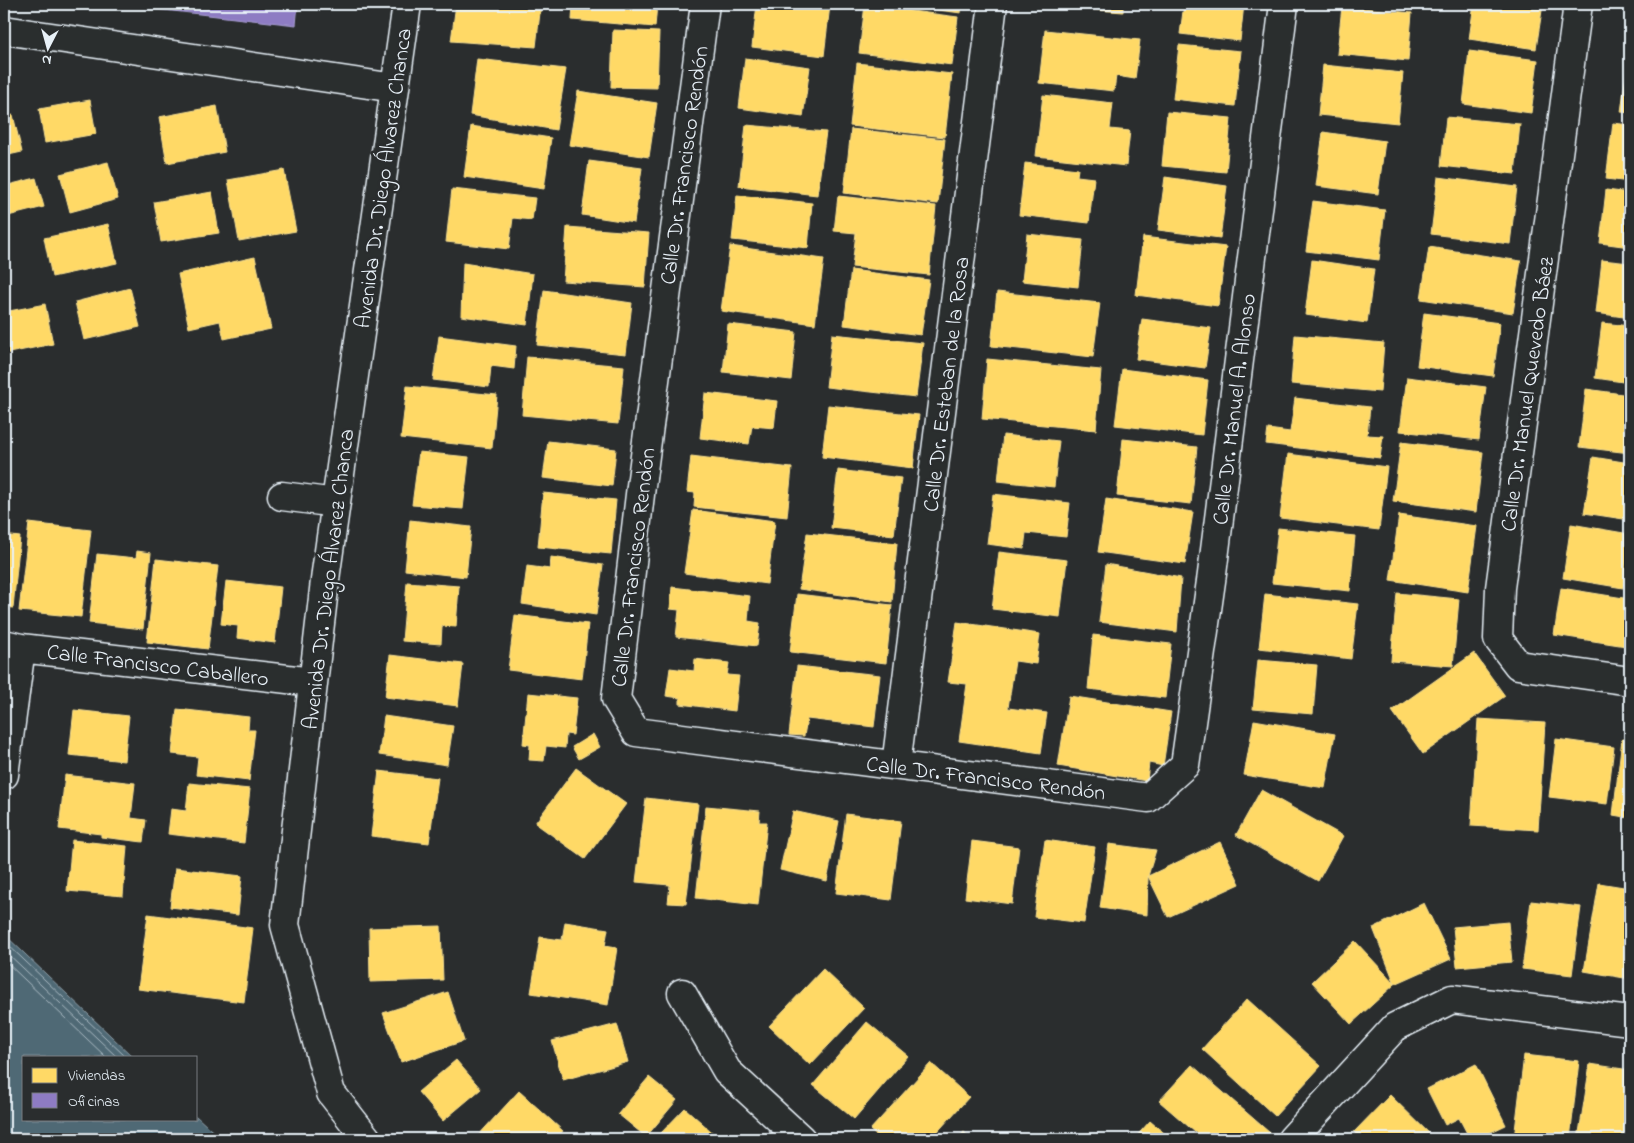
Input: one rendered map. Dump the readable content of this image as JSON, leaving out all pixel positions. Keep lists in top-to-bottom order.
{
  "streets": {
    "street": [
      "Calle Dr. Francisco Rendón",
      "Avenida Dr. Diego Álvarez Chanca",
      "Calle Dr. Esteban de la Rosa",
      "Calle Dr. Manuel Quevedo Báez",
      "Calle Dr. Manuel A. Alonso",
      "Calle Francisco Caballero"
    ]
  },
  "crossings": [
    ["Calle Dr. Francisco Rendón", "Calle Dr. Esteban de la Rosa"],
    ["Calle Dr. Francisco Rendón", "Calle Dr. Manuel A. Alonso"],
    ["Avenida Dr. Diego Álvarez Chanca", "Calle Francisco Caballero"]
  ],
  "legend": ["Viviendas", "Oficinas"],
  "north": "bottom"
}
